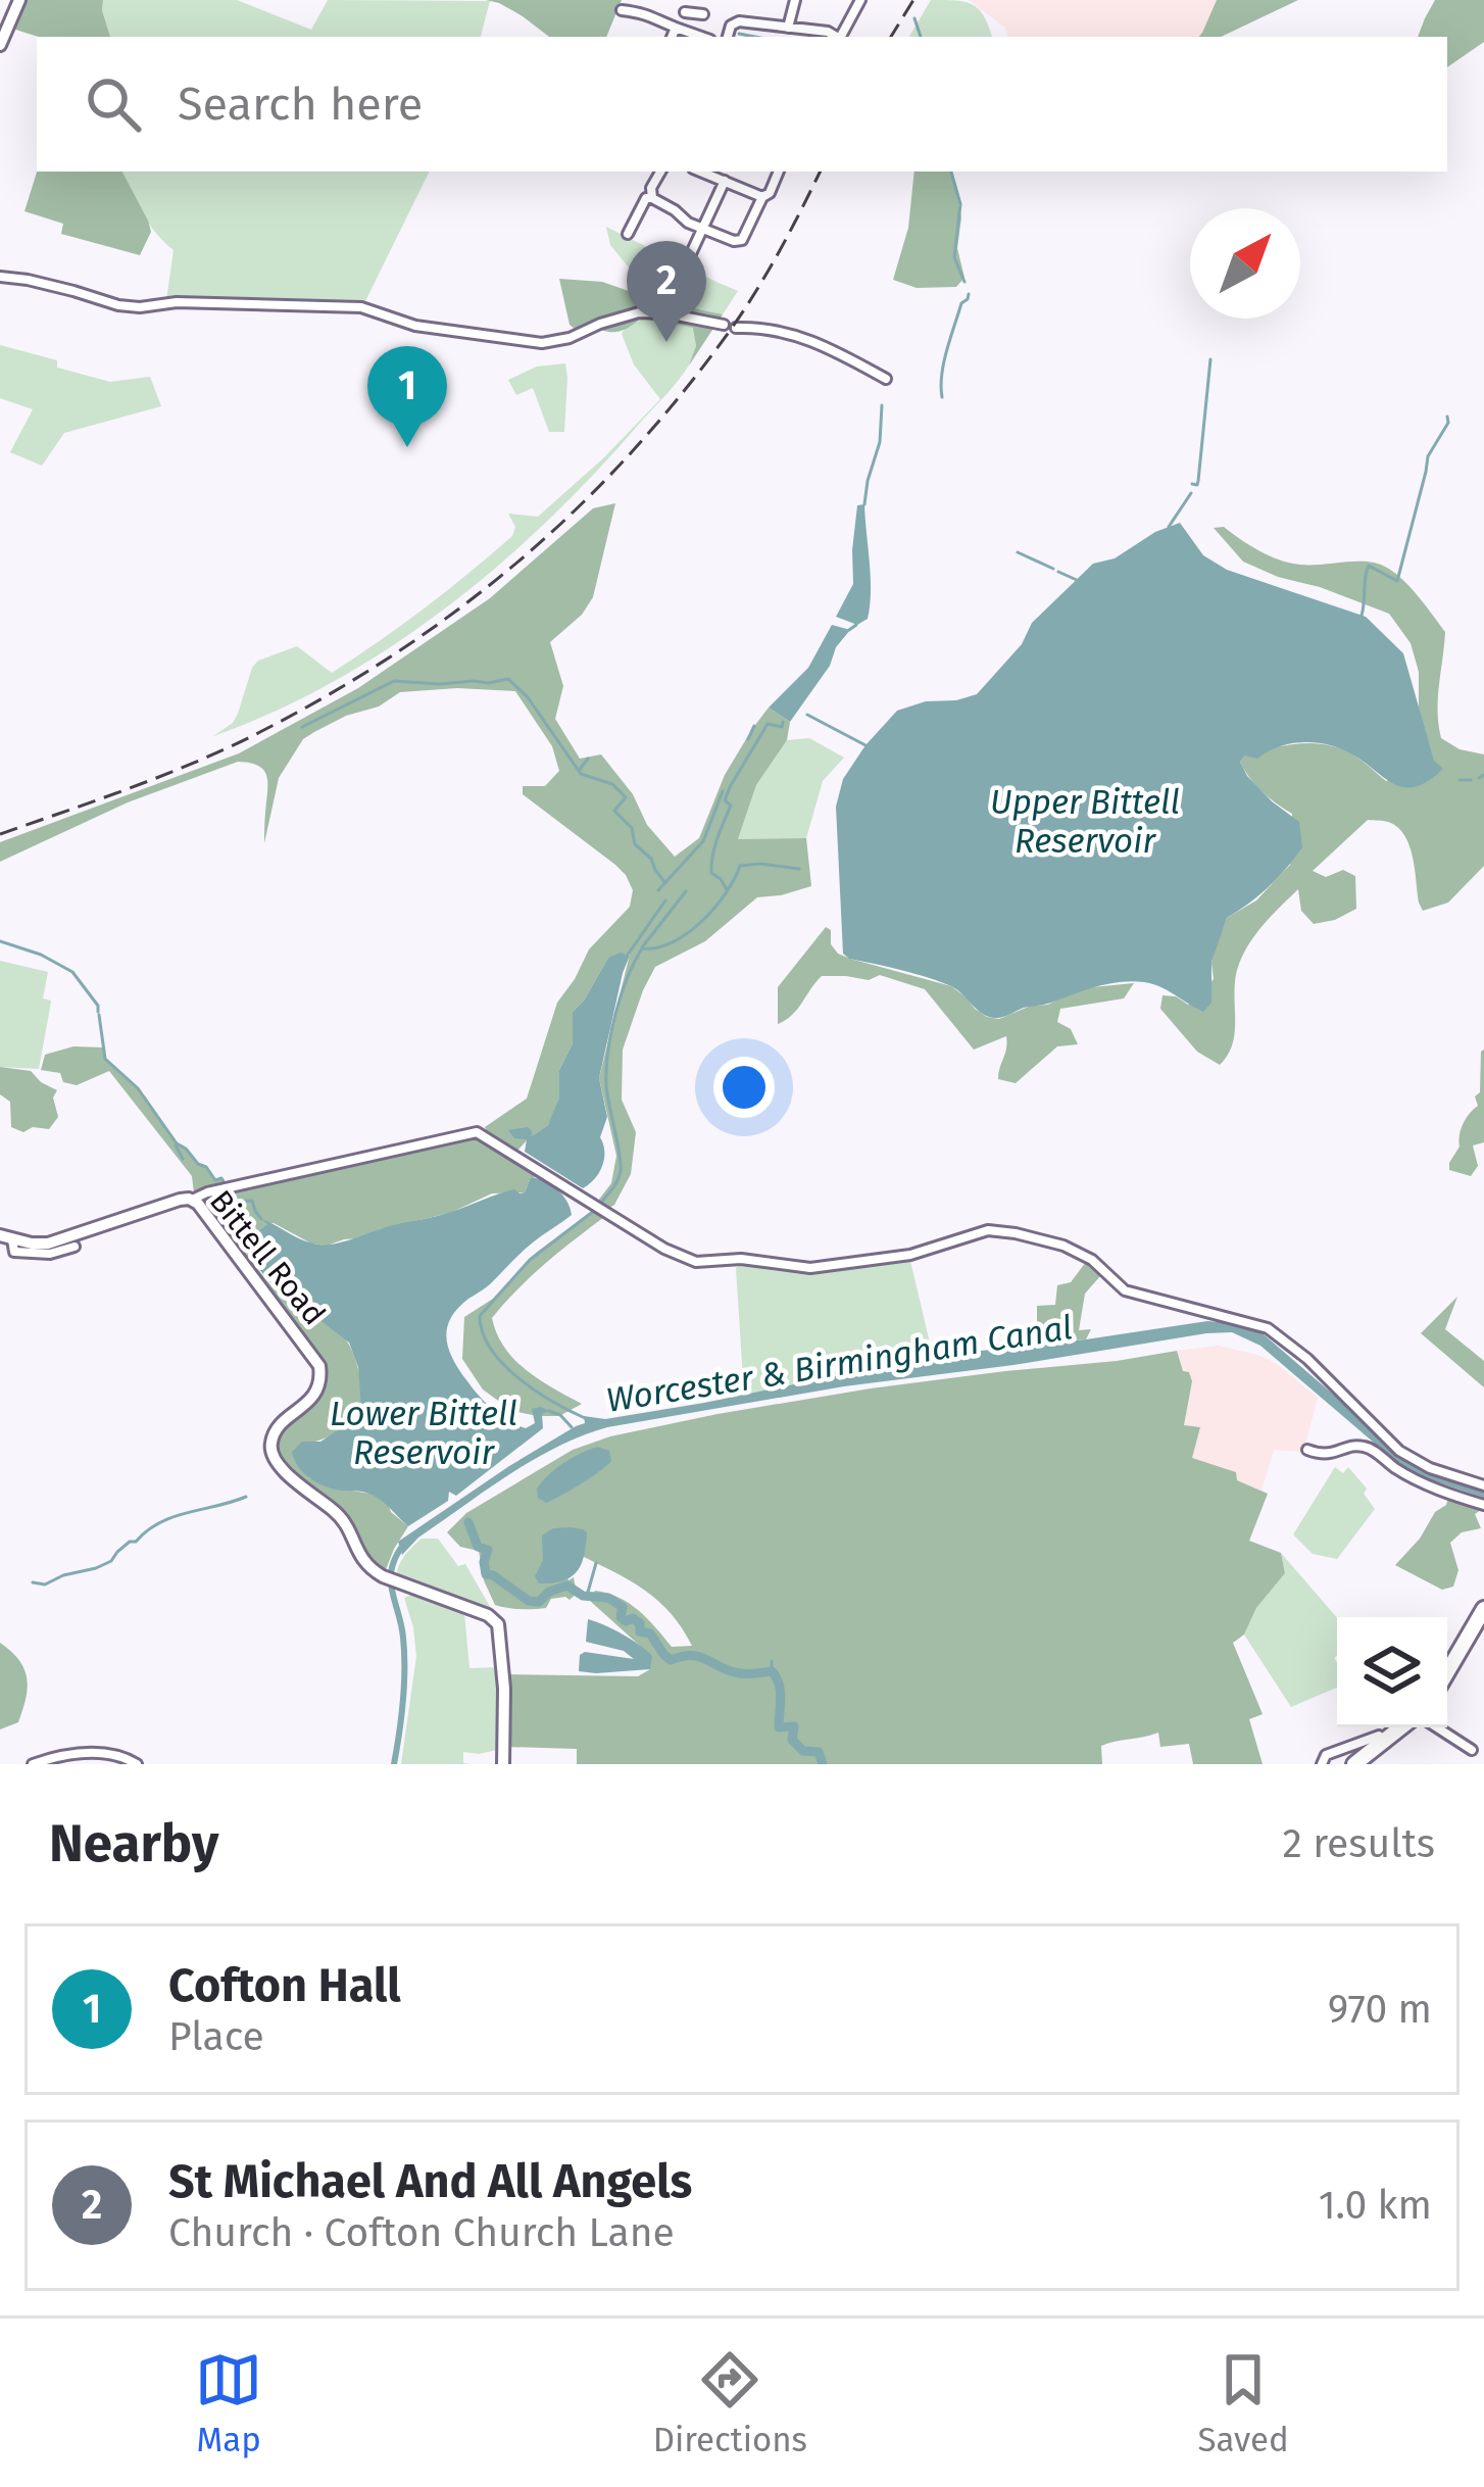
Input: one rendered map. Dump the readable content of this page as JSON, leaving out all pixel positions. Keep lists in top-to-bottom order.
{
  "streets": {
    "main road": ["Bittell Road"]
  },
  "water": ["Upper Bittell Reservoir", "Worcester & Birmingham Canal", "Lower Bittell Reservoir"],
  "north": "top right",
  "page": {
    "search": "Search here",
    "pins": ["2", "1"],
    "heading": ["Nearby", "2 results"],
    "list": [
      {
        "mark": "1",
        "name": "Cofton Hall",
        "note": "Place",
        "value": "970 m"
      },
      {
        "mark": "2",
        "name": "St Michael And All Angels",
        "note": "Church · Cofton Church Lane",
        "value": "1.0 km"
      }
    ],
    "nav": ["Map", "Directions", "Saved"]
  }
}
